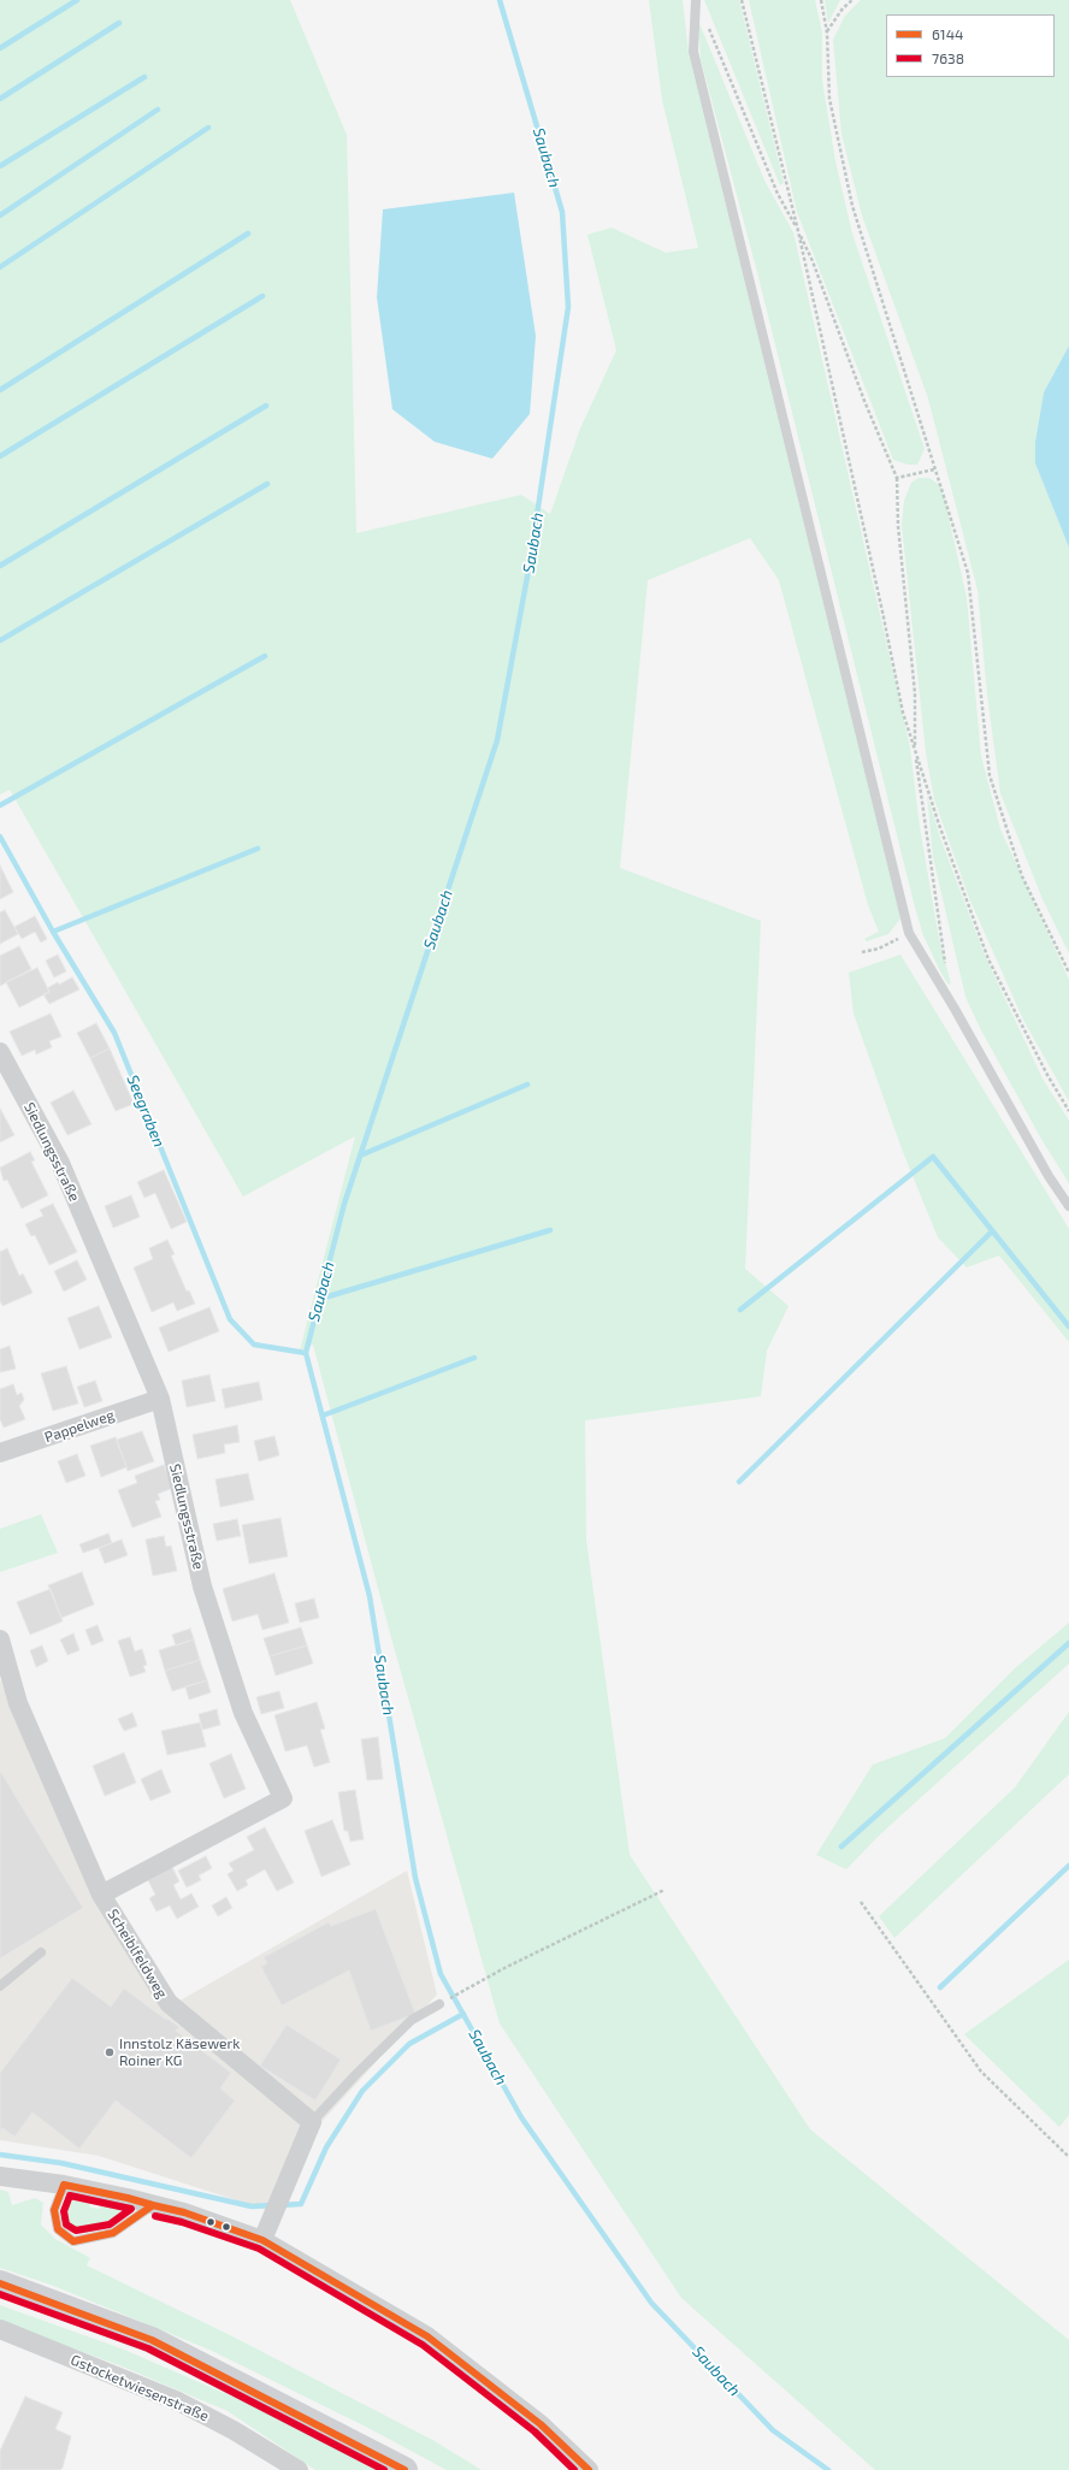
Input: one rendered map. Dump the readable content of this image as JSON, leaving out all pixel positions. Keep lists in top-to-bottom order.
{
  "streets": {
    "street": [
      "Siedlungsstraße",
      "Pappelweg",
      "Scheiblfeldweg",
      "Gstocketwiesenstraße"
    ]
  },
  "crossings": [
    ["Siedlungsstraße", "Pappelweg"],
    ["Siedlungsstraße", "Scheiblfeldweg"]
  ],
  "water": ["Saubach", "Seegraben"],
  "places": ["Innstolz Käsewerk Roiner KG"],
  "lines": ["transit line 6144", "transit line 7638"],
  "legend": ["6144", "7638"]
}
